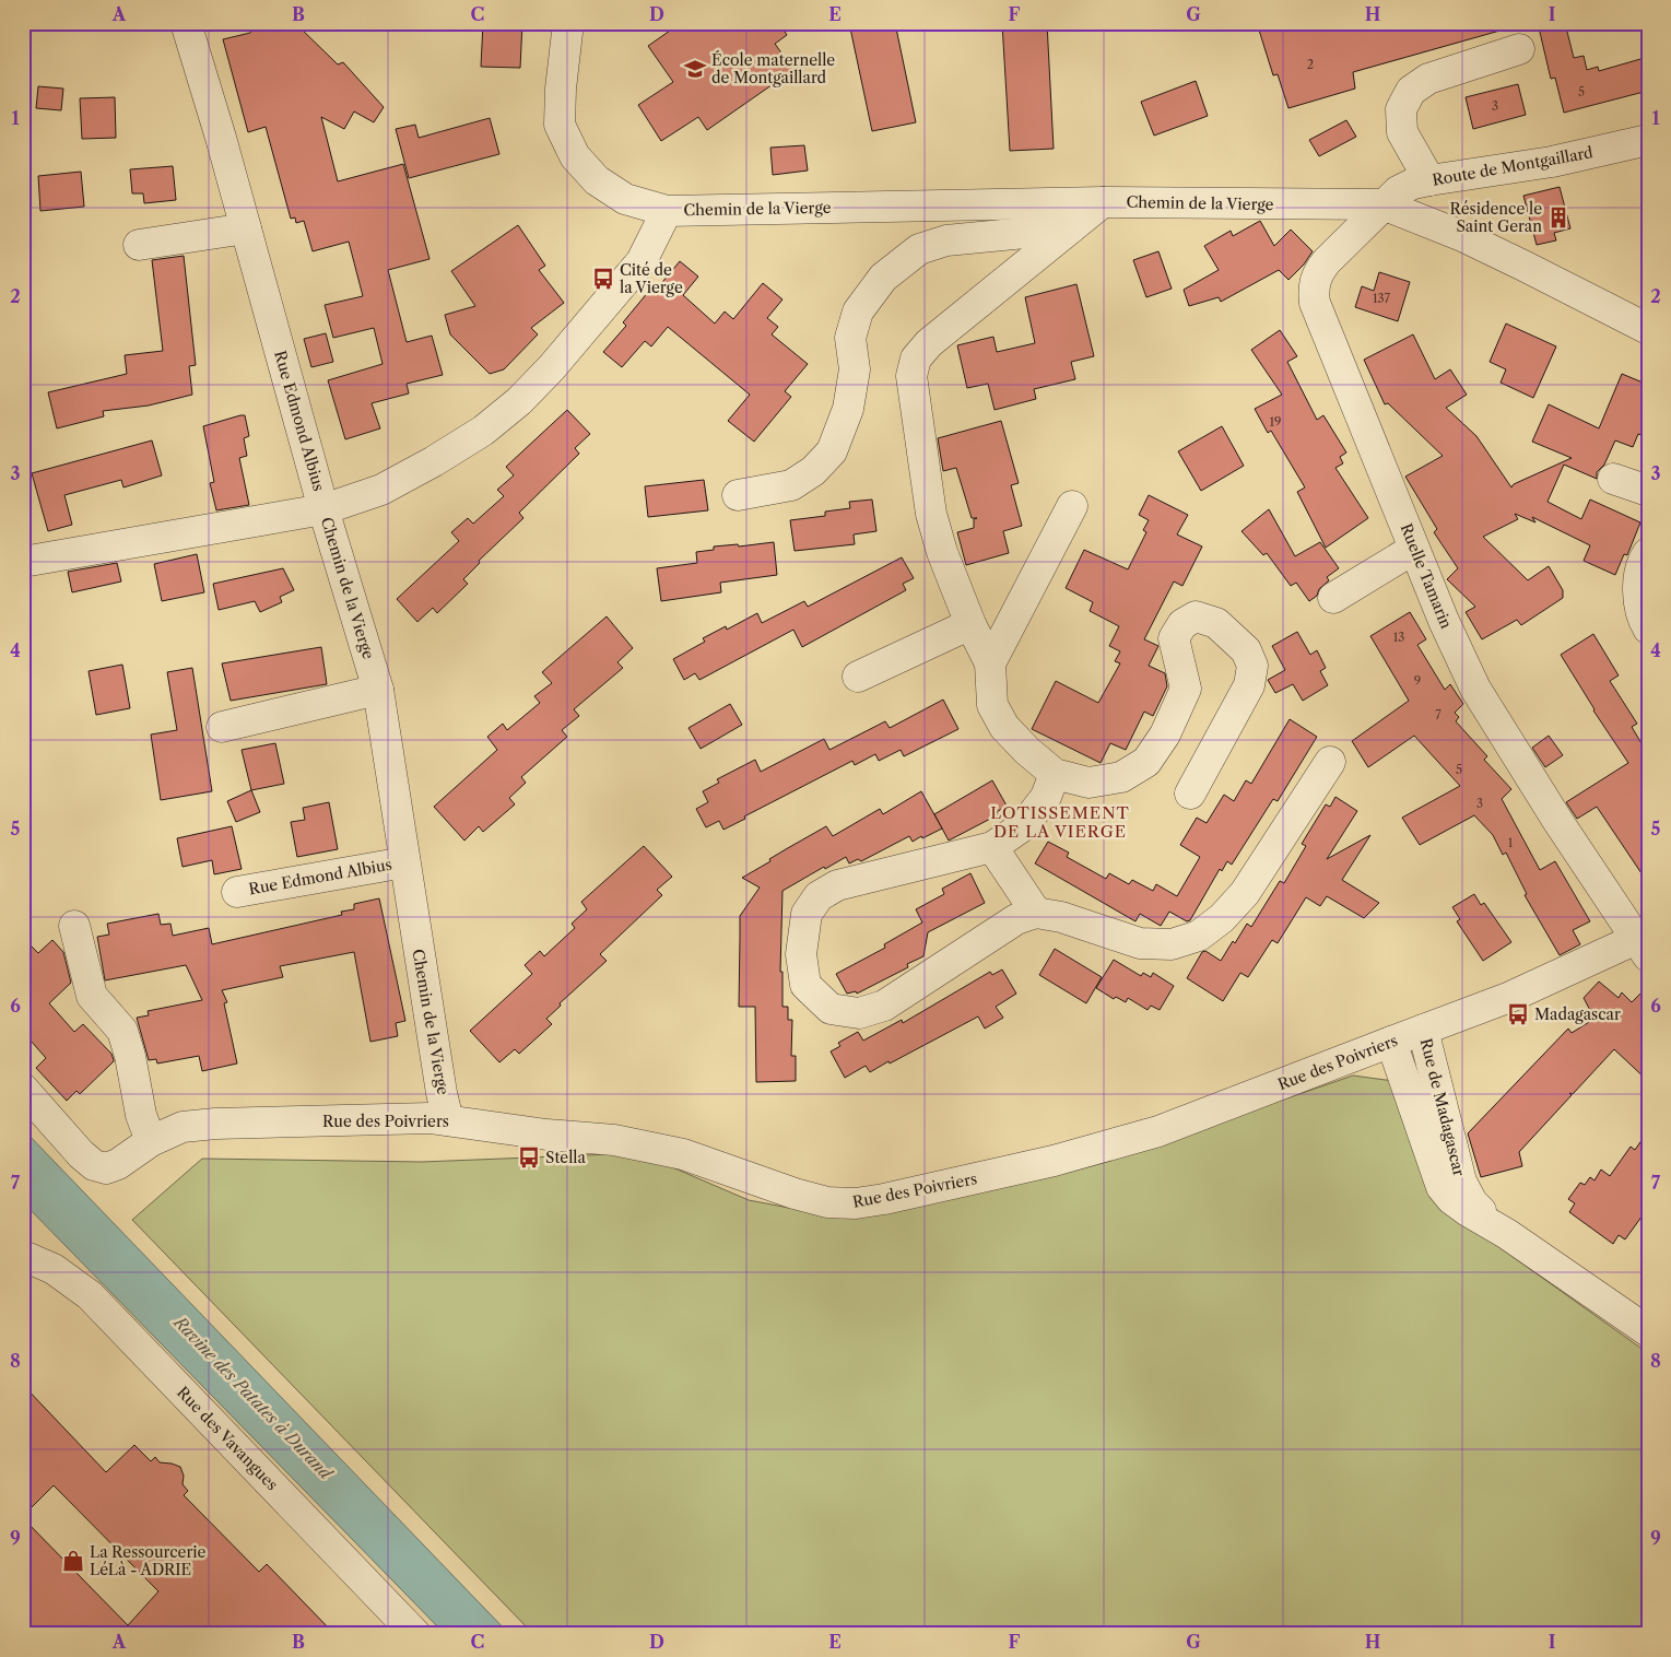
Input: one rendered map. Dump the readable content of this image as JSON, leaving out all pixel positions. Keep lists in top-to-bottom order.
{
  "streets": {
    "street": [
      "Route de Montgaillard",
      "Chemin de la Vierge",
      "Rue Edmond Albius",
      "Ruelle Tamarin",
      "Rue des Poivriers",
      "Rue de Madagascar",
      "Rue des Vavangues"
    ]
  },
  "crossings": [
    ["Route de Montgaillard", "Chemin de la Vierge"],
    ["Route de Montgaillard", "Ruelle Tamarin"],
    ["Chemin de la Vierge", "Rue Edmond Albius"],
    ["Chemin de la Vierge", "Ruelle Tamarin"],
    ["Chemin de la Vierge", "Rue des Poivriers"],
    ["Ruelle Tamarin", "Rue des Poivriers"],
    ["Rue des Poivriers", "Rue de Madagascar"]
  ],
  "districts": ["LOTISSEMENT DE LA VIERGE"],
  "water": ["Ravine des Patates à Durand"],
  "places": {
    "school or university": ["École maternelle de Montgaillard"],
    "building": ["Résidence le Saint Geran"],
    "bus stop": ["Cité de la Vierge", "Madagascar", "Stella"],
    "shop": ["La Ressourcerie LéLà - ADRIE"]
  },
  "house_numbers": [
    "2",
    "5",
    "3",
    "137",
    "19",
    "13",
    "9",
    "7",
    "5",
    "3",
    "1"
  ],
  "grid": {
    "columns": [
      "A",
      "B",
      "C",
      "D",
      "E",
      "F",
      "G",
      "H",
      "I"
    ],
    "rows": [
      "1",
      "2",
      "3",
      "4",
      "5",
      "6",
      "7",
      "8",
      "9"
    ]
  }
}
